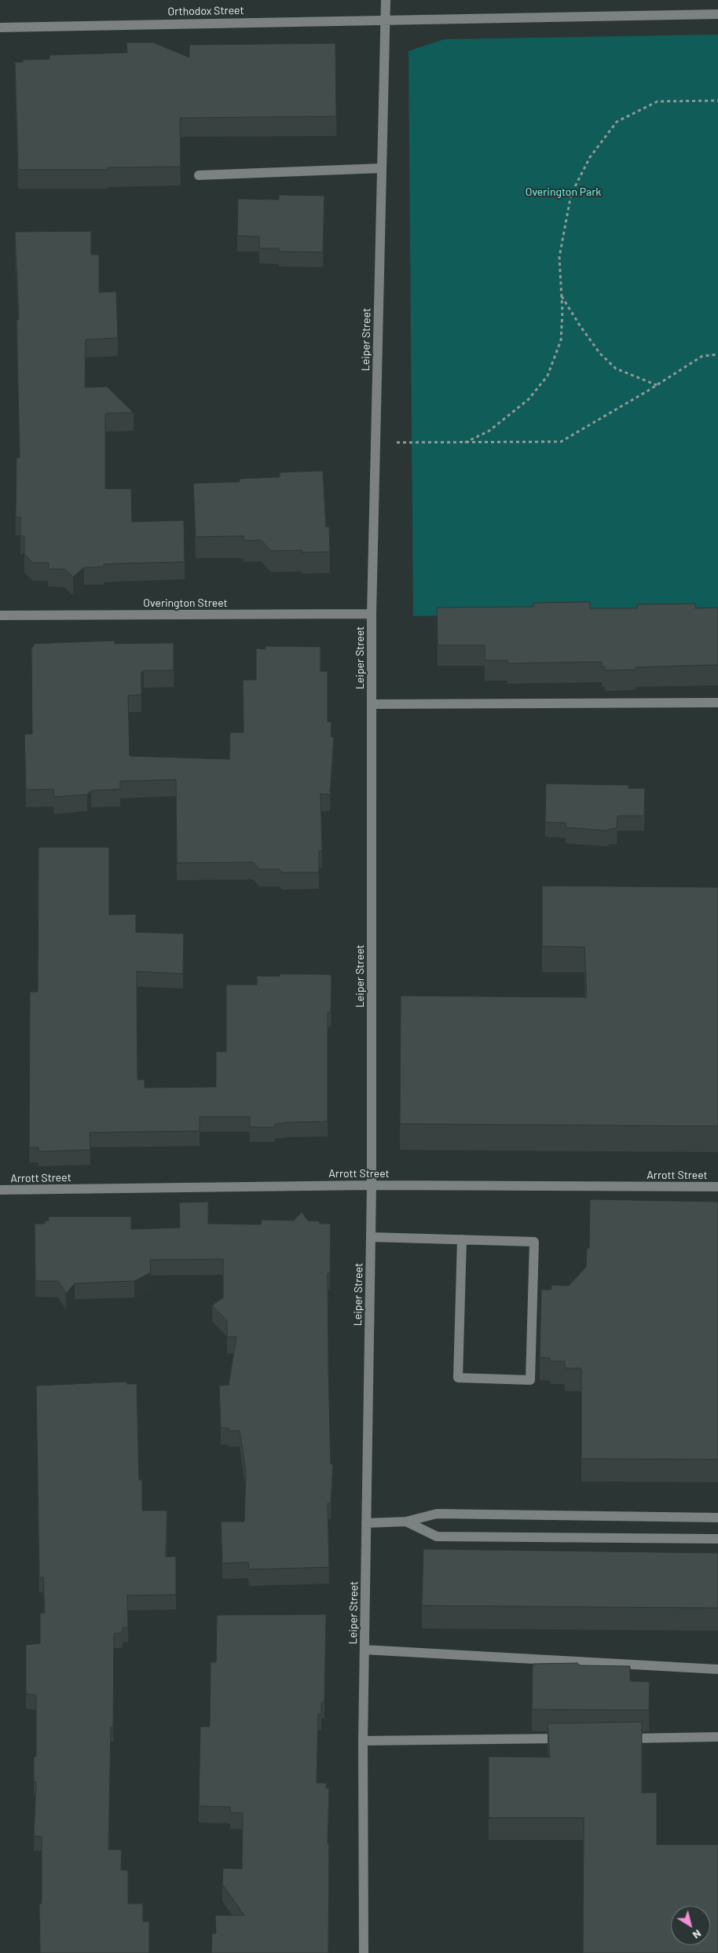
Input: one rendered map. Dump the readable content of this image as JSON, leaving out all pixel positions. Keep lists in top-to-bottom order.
{
  "streets": {
    "street": [
      "Orthodox Street",
      "Leiper Street",
      "Overington Street",
      "Arrott Street"
    ]
  },
  "crossings": [
    ["Orthodox Street", "Leiper Street"],
    ["Leiper Street", "Overington Street"],
    ["Leiper Street", "Arrott Street"]
  ],
  "parks": ["Overington Park"],
  "north": "bottom right"
}
